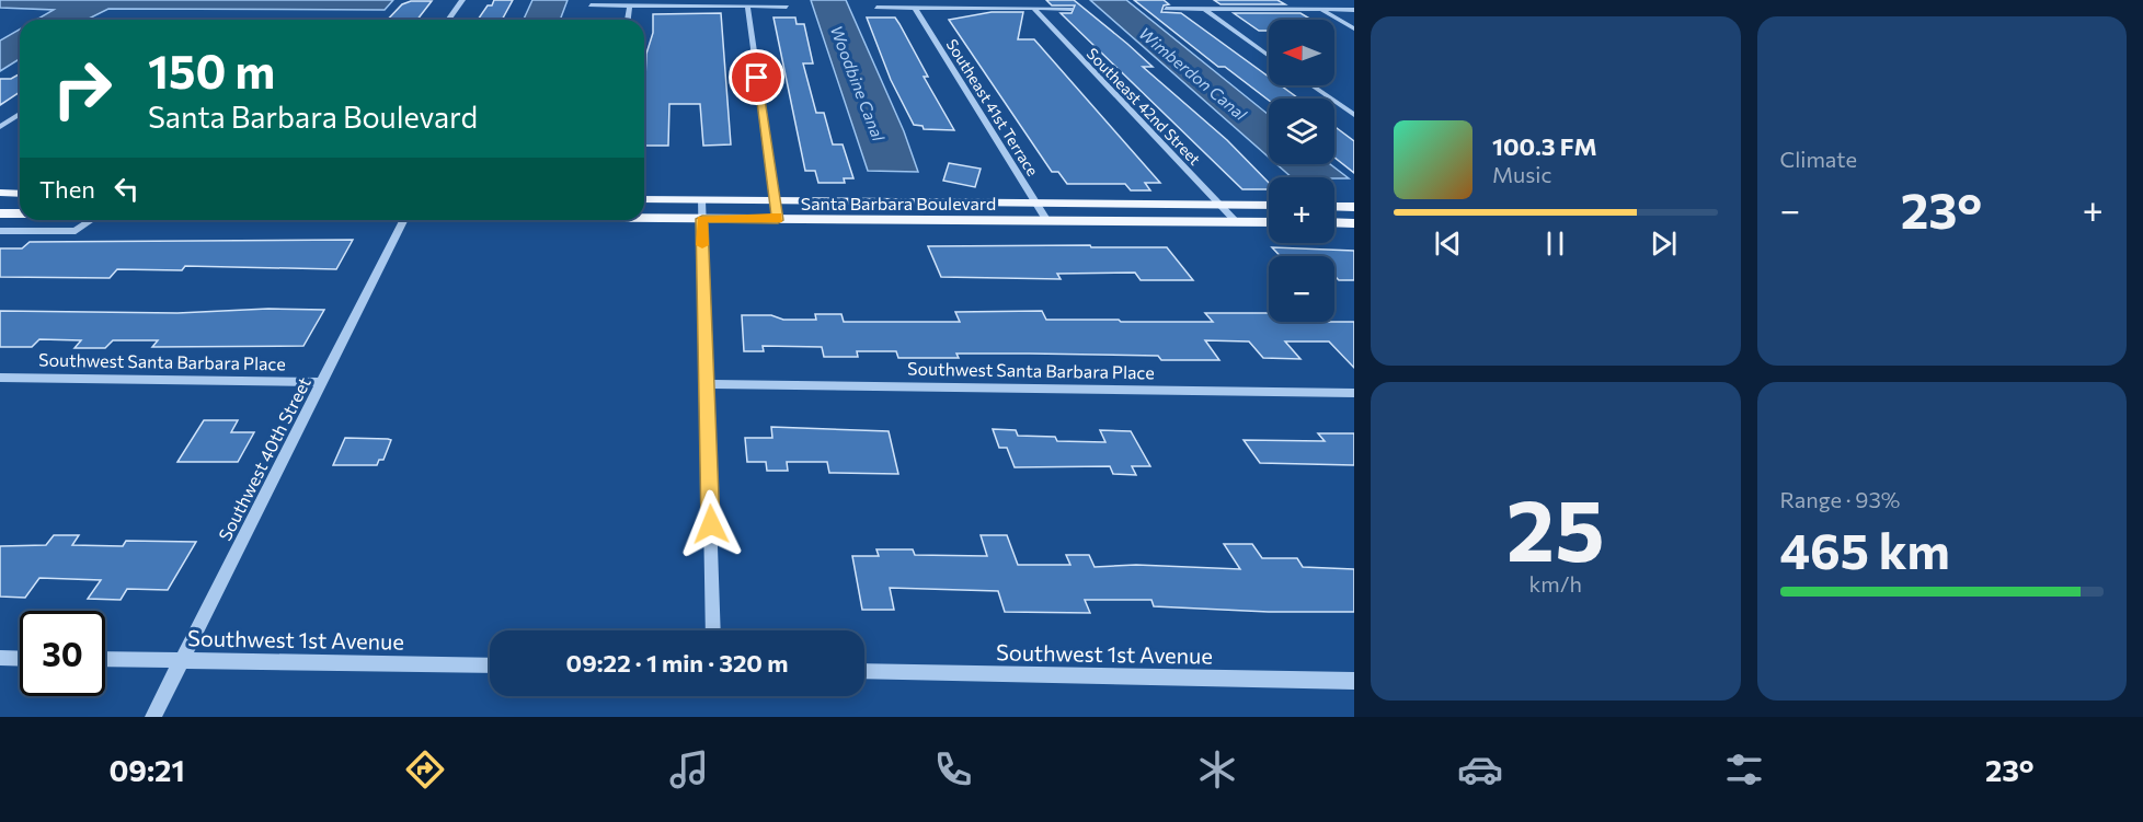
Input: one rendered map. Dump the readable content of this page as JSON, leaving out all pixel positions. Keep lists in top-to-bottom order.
{
  "streets": {
    "main road": ["Santa Barbara Boulevard"],
    "street": [
      "Southeast 42nd Street",
      "Southeast 41st Terrace",
      "Southwest Santa Barbara Place",
      "Southwest 40th Street",
      "Southwest 1st Avenue"
    ]
  },
  "crossings": [
    ["Southeast 42nd Street", "Santa Barbara Boulevard"],
    ["Southeast 41st Terrace", "Santa Barbara Boulevard"],
    ["Southwest Santa Barbara Place", "Southwest 40th Street"],
    ["Southwest 40th Street", "Southwest 1st Avenue"]
  ],
  "water": ["Wimberdon Canal", "Woodbine Canal"],
  "north": "left",
  "page": {
    "tile": [
      "Climate",
      ["25", "km/h"],
      ["Range · 93%", "465 km"]
    ],
    "map_buttons": ["+", "−"],
    "turn": ["150 m", "Santa Barbara Boulevard"],
    "song": ["100.3 FM", "Music"],
    "then": "Then",
    "heat": ["−", "23°", "+"],
    "limit": "30",
    "trip": "09:22 · 1 min · 320 m",
    "tabs": ["09:21", "23°"]
  }
}
